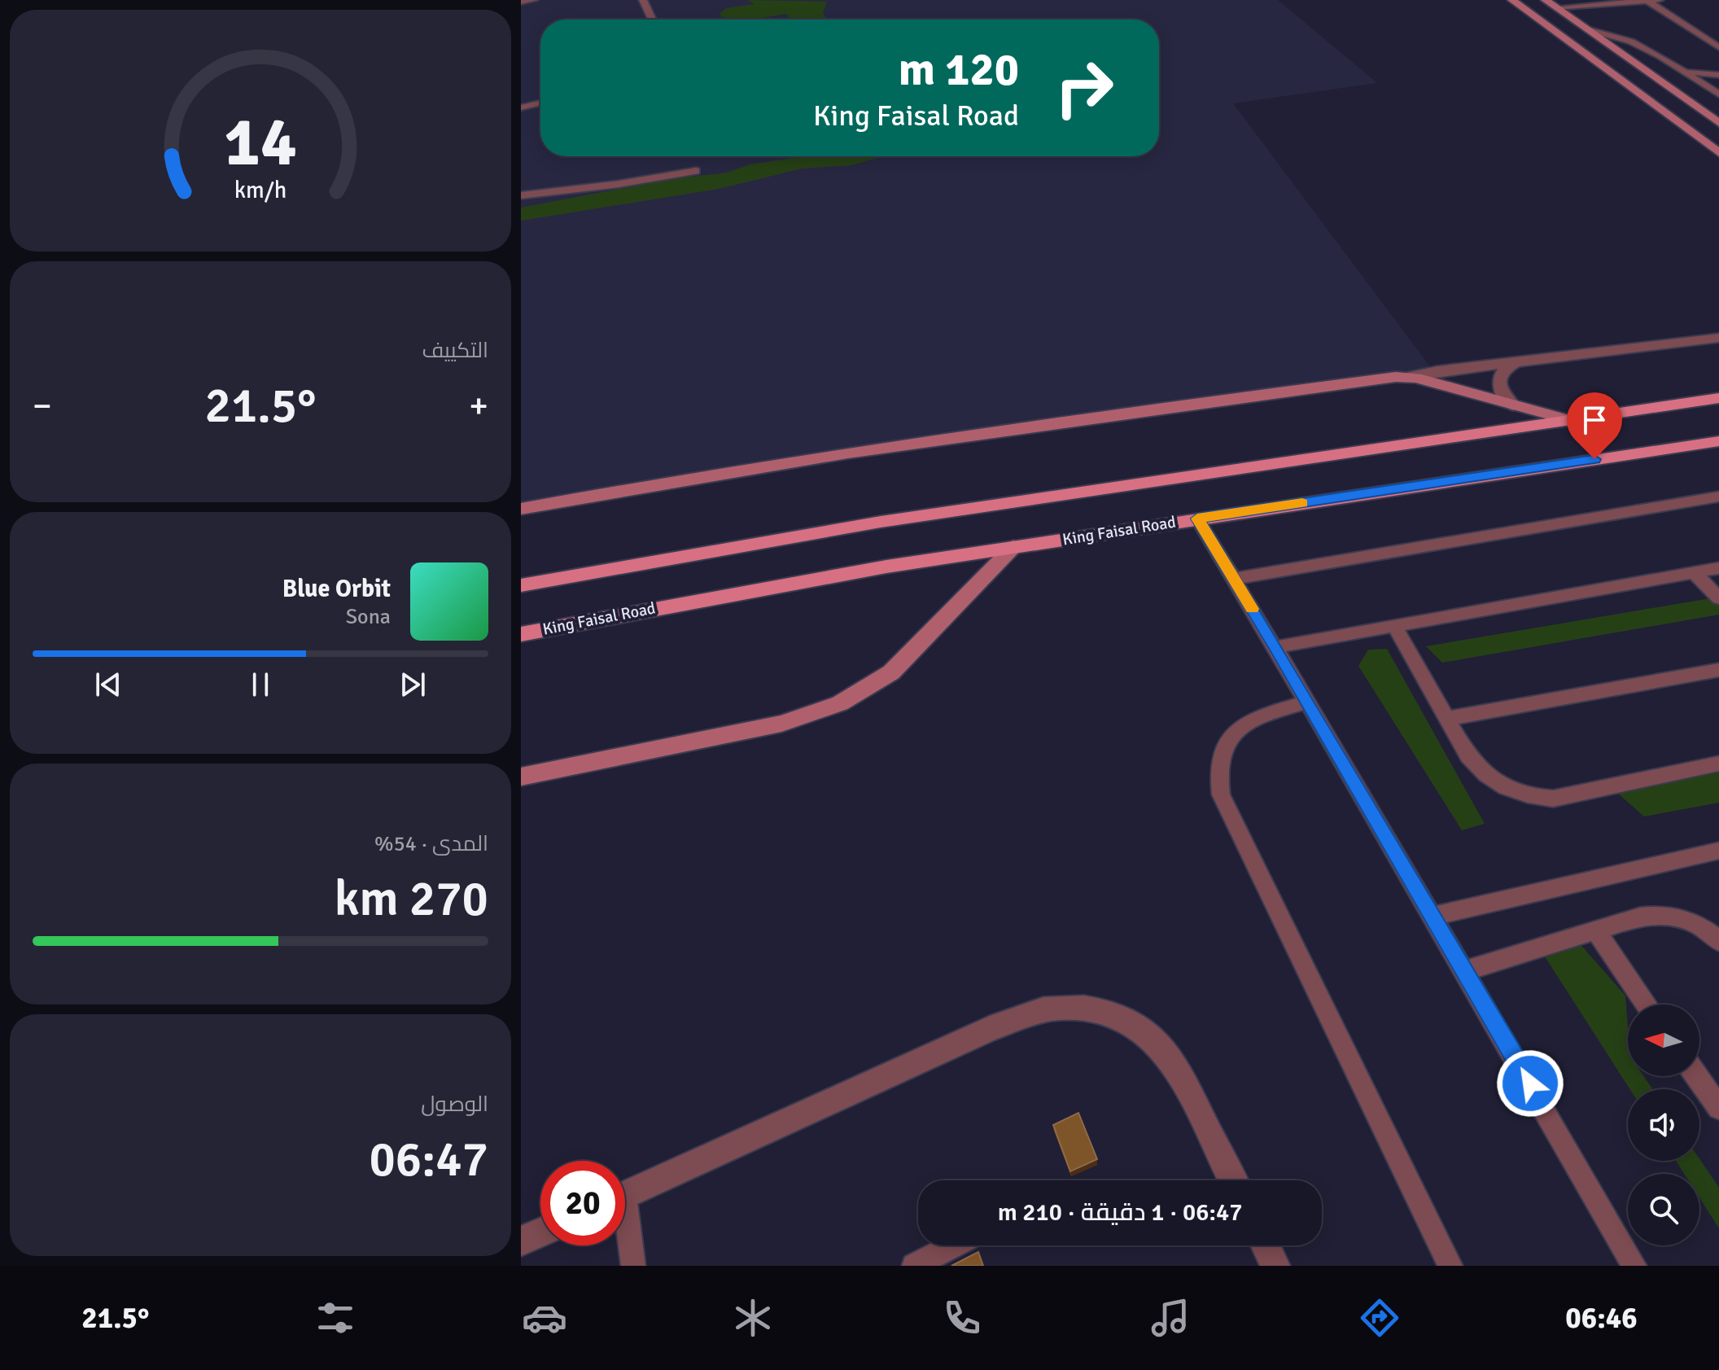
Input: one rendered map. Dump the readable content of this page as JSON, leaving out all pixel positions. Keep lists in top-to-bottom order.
{
  "streets": {
    "main road": ["King Faisal Road"]
  },
  "north": "left",
  "page": {
    "turn": ["120 m", "King Faisal Road"],
    "tile": [
      "التكييف",
      ["المدى · 54%", "270 km"],
      ["الوصول", "06:47"]
    ],
    "heat": ["−", "21.5°", "+"],
    "song": ["Blue Orbit", "Sona"],
    "limit": "20",
    "trip": "06:47 · 1 دقيقة · 210 m",
    "tabs": ["06:46", "21.5°"],
    "gauge": ["14", "km/h"]
  }
}
